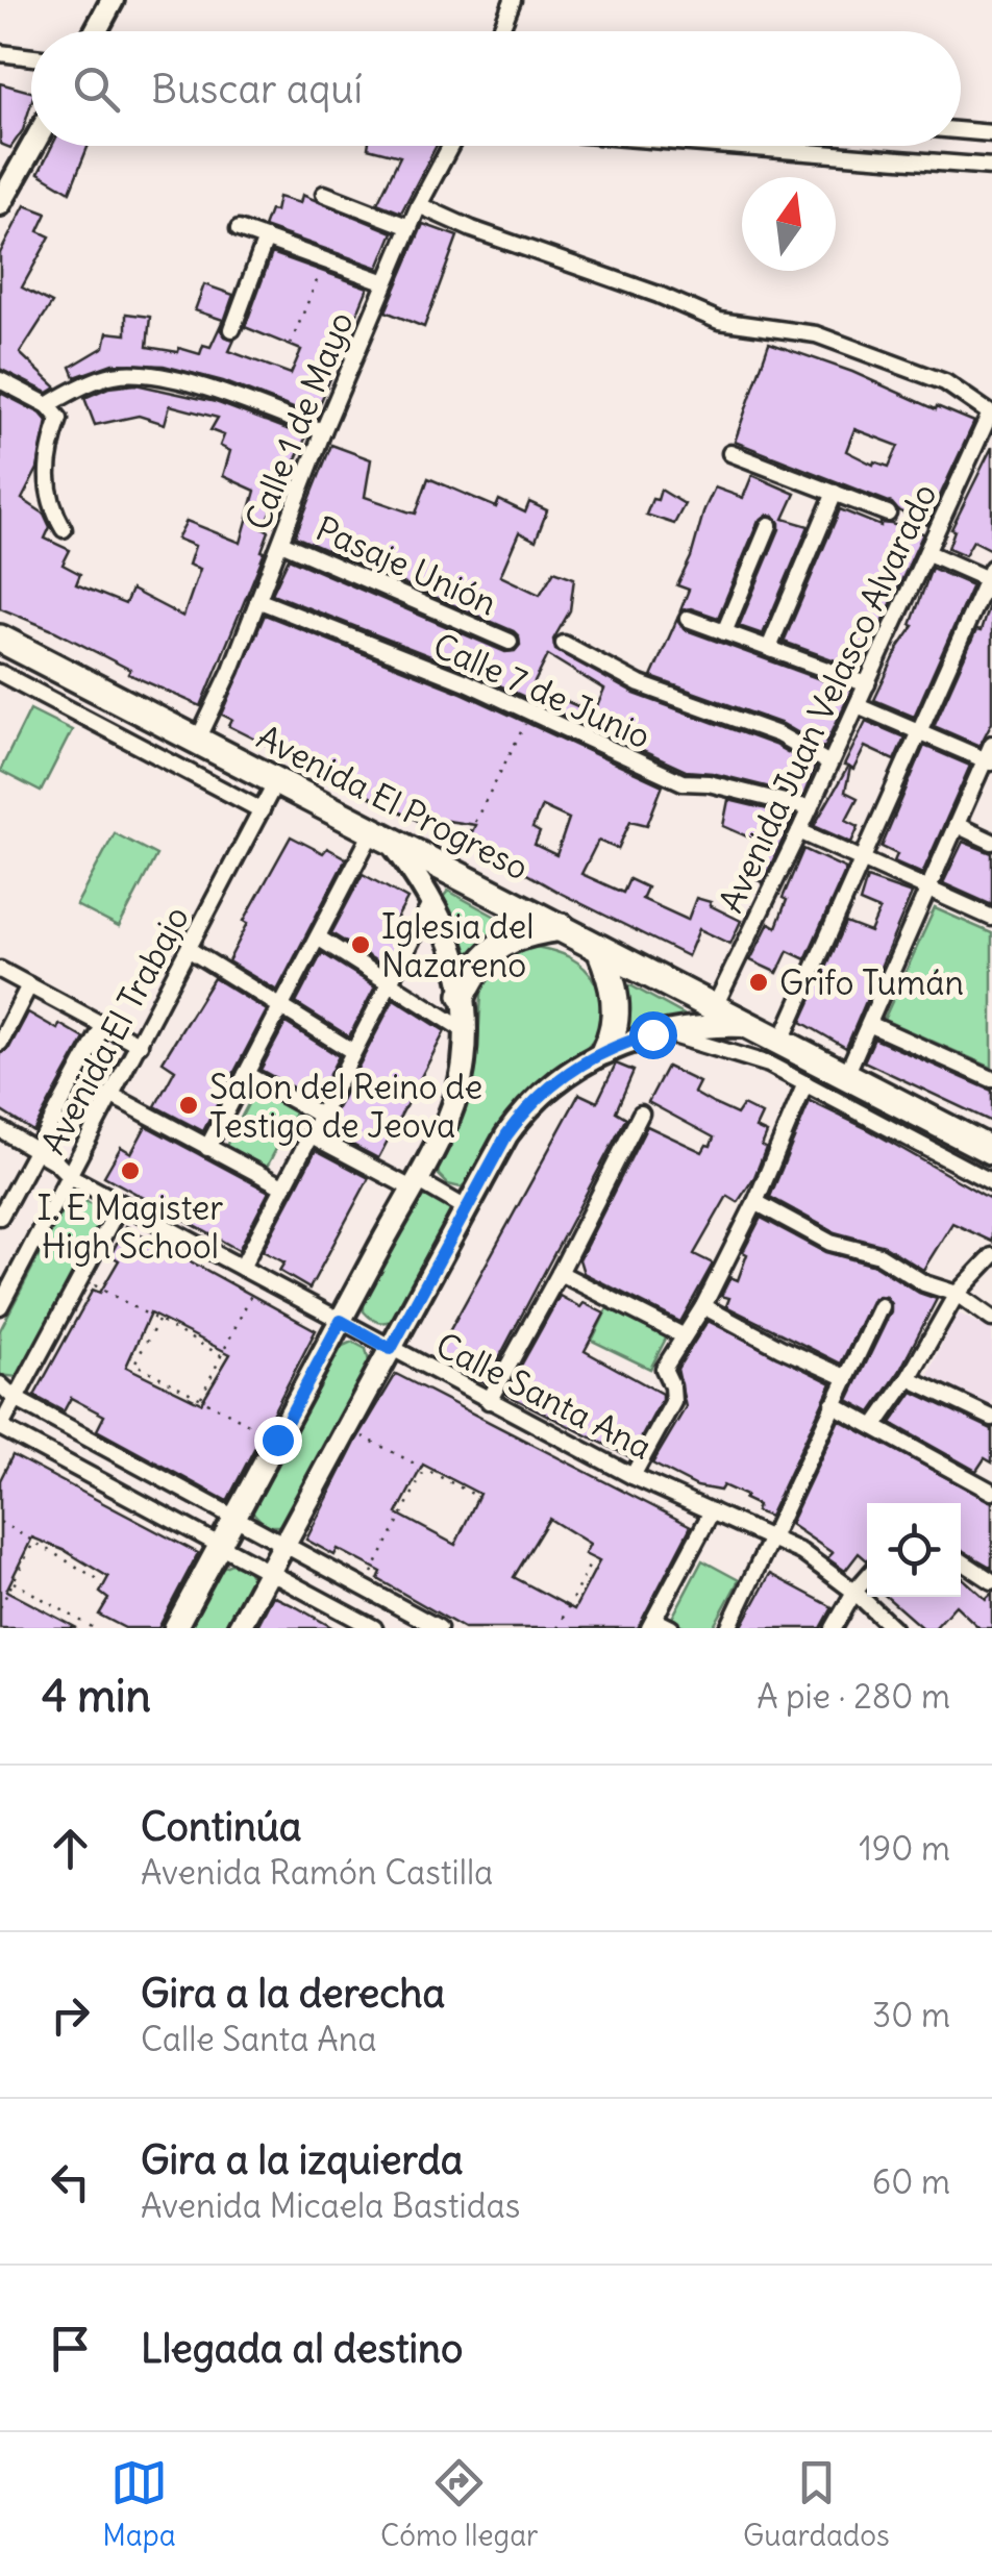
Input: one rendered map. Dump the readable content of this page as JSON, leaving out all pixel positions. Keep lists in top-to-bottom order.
{
  "streets": {
    "highway": ["Avenida El Progreso"],
    "street": [
      "Calle 1 de Mayo",
      "Pasaje Unión",
      "Calle 7 de Junio",
      "Avenida Juan Velasco Alvarado",
      "Avenida El Trabajo",
      "Calle Santa Ana"
    ]
  },
  "crossings": [
    ["Calle 1 de Mayo", "Pasaje Unión"],
    ["Calle 1 de Mayo", "Calle 7 de Junio"],
    ["Calle 1 de Mayo", "Avenida El Progreso"],
    ["Calle 7 de Junio", "Avenida Juan Velasco Alvarado"],
    ["Avenida Juan Velasco Alvarado", "Avenida El Progreso"],
    ["Avenida El Progreso", "Avenida El Trabajo"],
    ["Avenida El Trabajo", "Calle Santa Ana"]
  ],
  "places": [
    "Iglesia del Nazareno",
    "Grifo Tumán",
    "Salon del Reino de Testigo de Jeova",
    "I. E Magister High School"
  ],
  "north": "top",
  "page": {
    "search": "Buscar aquí",
    "heading": ["4 min", "A pie · 280 m"],
    "list": [
      ["Continúa", "Avenida Ramón Castilla", "190 m"],
      ["Gira a la derecha", "Calle Santa Ana", "30 m"],
      ["Gira a la izquierda", "Avenida Micaela Bastidas", "60 m"],
      "Llegada al destino"
    ],
    "nav": ["Mapa", "Cómo llegar", "Guardados"]
  }
}
